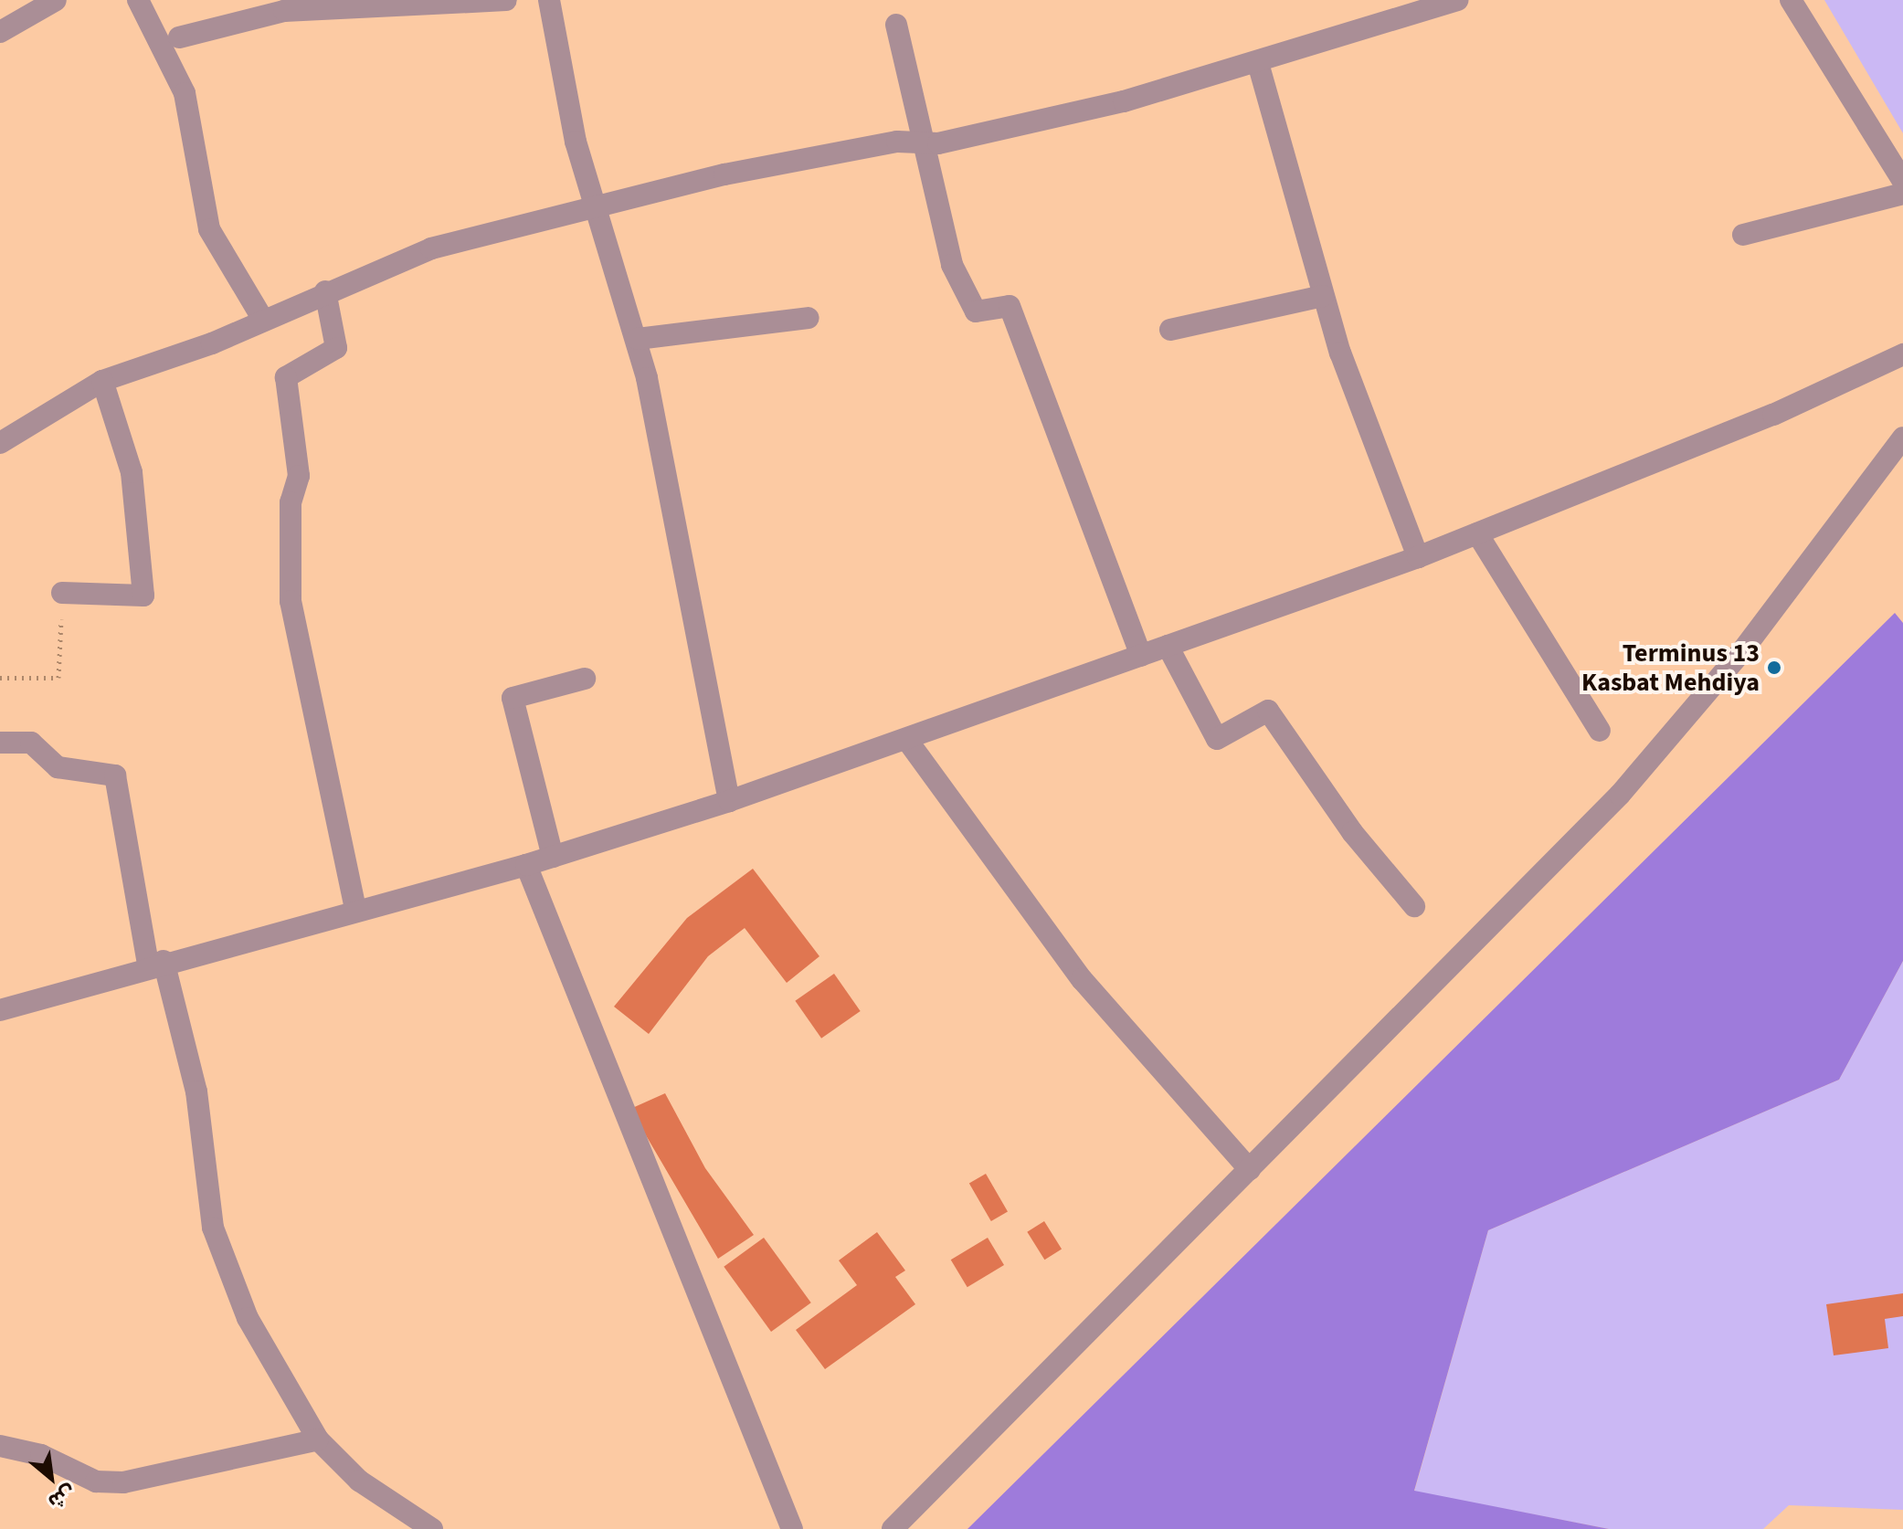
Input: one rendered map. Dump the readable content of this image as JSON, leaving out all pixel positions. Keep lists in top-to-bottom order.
{
  "places": ["Terminus 13 Kasbat Mehdiya"],
  "north": "bottom right"
}
